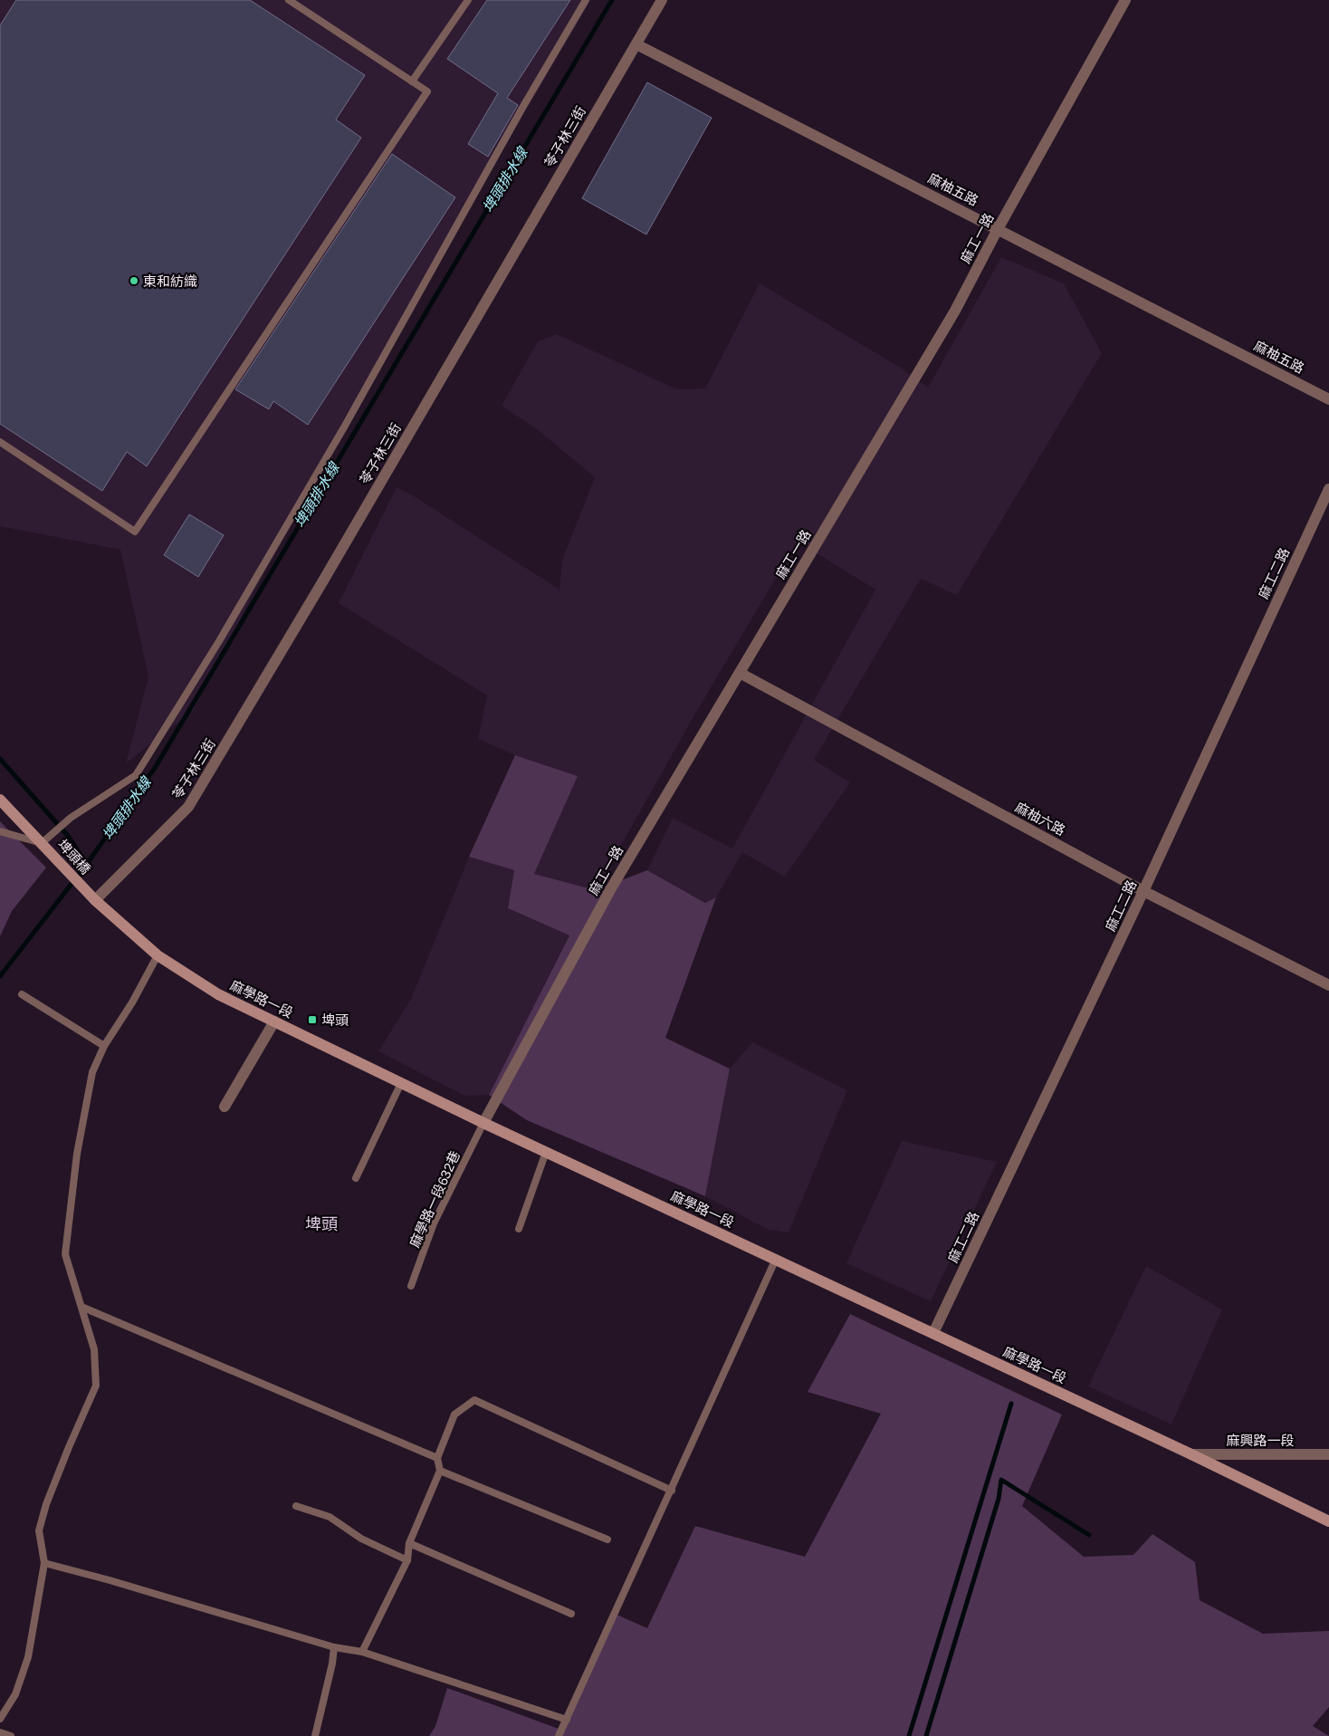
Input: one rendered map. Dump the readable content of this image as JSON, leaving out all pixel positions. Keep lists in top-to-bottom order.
{
  "streets": {
    "main road": ["埤頭橋", "麻學路一段"],
    "street": [
      "苓子林三街",
      "麻柚五路",
      "麻工一路",
      "麻工二路",
      "麻柚六路",
      "麻興路一段"
    ],
    "lane": ["麻學路一段632巷"]
  },
  "crossings": [
    ["苓子林三街", "麻柚五路"],
    ["苓子林三街", "麻學路一段"],
    ["麻柚五路", "麻工一路"],
    ["麻工一路", "麻柚六路"],
    ["麻工一路", "麻學路一段"],
    ["麻工一路", "麻學路一段632巷"],
    ["麻工二路", "麻柚六路"],
    ["麻工二路", "麻學路一段"],
    ["埤頭橋", "麻學路一段"],
    ["麻學路一段", "麻學路一段632巷"],
    ["麻學路一段", "麻興路一段"]
  ],
  "districts": ["埤頭"],
  "water": ["埤頭排水線"],
  "places": {
    "other": ["東和紡織"],
    "transit": ["埤頭"]
  }
}
